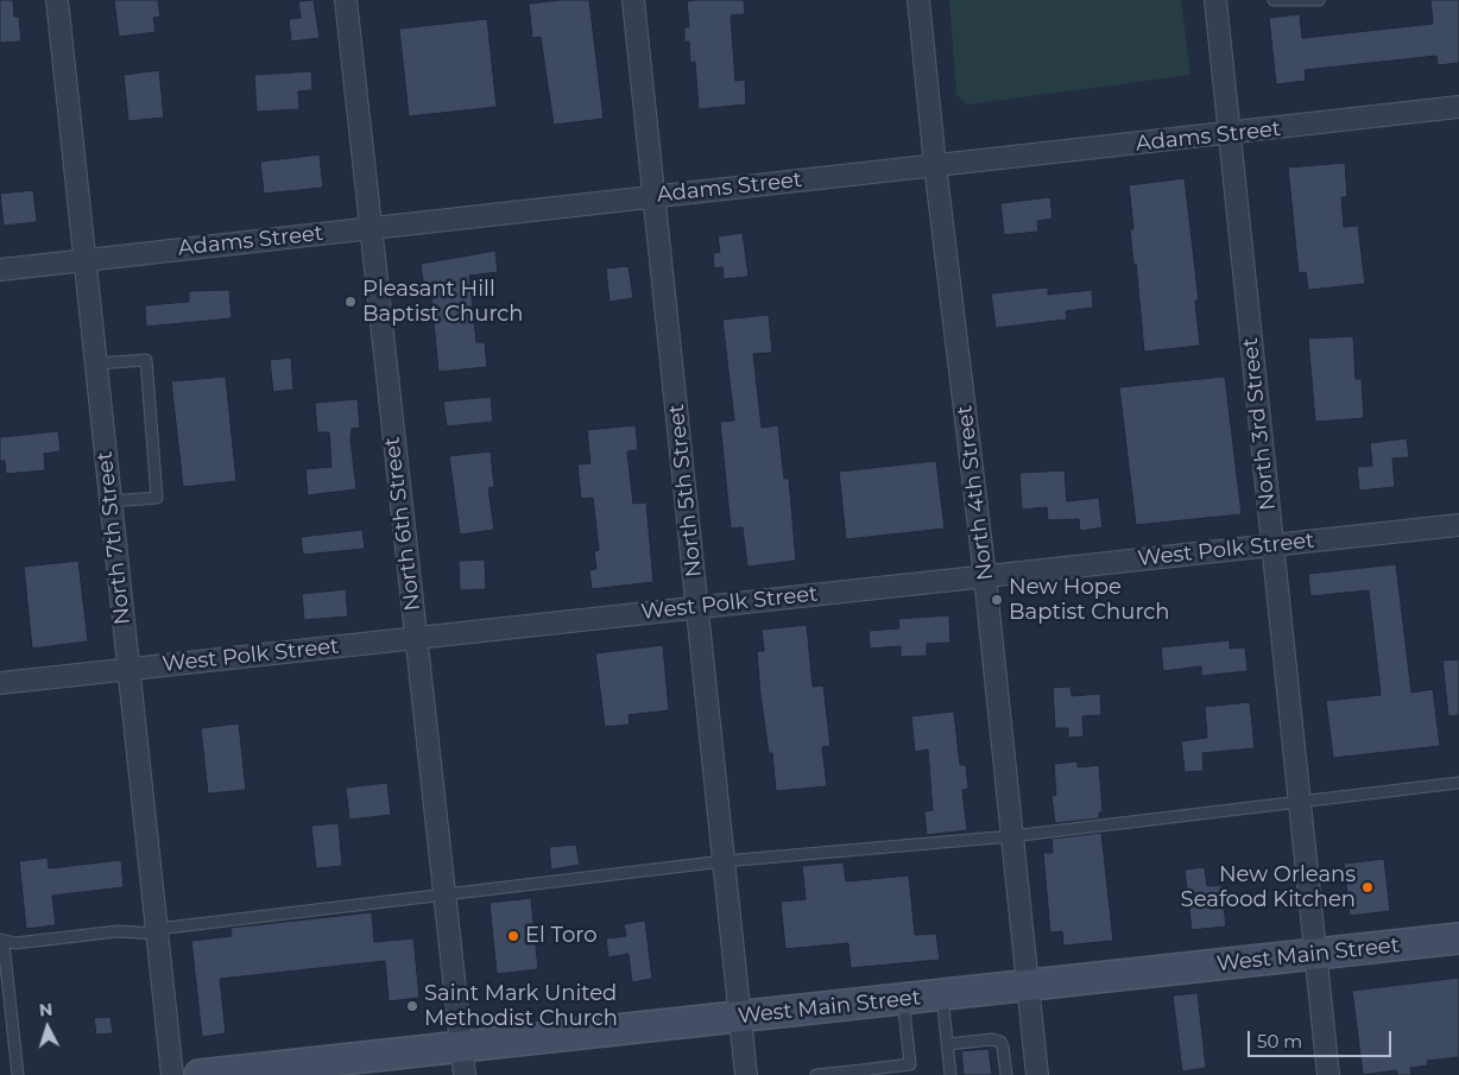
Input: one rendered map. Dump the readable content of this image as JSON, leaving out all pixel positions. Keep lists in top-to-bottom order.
{
  "streets": {
    "main road": ["West Main Street"],
    "street": [
      "Adams Street",
      "North 3rd Street",
      "North 5th Street",
      "North 4th Street",
      "North 6th Street",
      "North 7th Street",
      "West Polk Street"
    ]
  },
  "crossings": [
    ["Adams Street", "North 3rd Street"],
    ["Adams Street", "North 5th Street"],
    ["Adams Street", "North 4th Street"],
    ["Adams Street", "North 6th Street"],
    ["Adams Street", "North 7th Street"],
    ["North 3rd Street", "West Polk Street"],
    ["North 3rd Street", "West Main Street"],
    ["North 5th Street", "West Polk Street"],
    ["North 5th Street", "West Main Street"],
    ["North 4th Street", "West Polk Street"],
    ["North 4th Street", "West Main Street"],
    ["North 6th Street", "West Polk Street"],
    ["North 6th Street", "West Main Street"],
    ["North 7th Street", "West Polk Street"]
  ],
  "places": [
    "Pleasant Hill Baptist Church",
    "New Hope Baptist Church",
    "New Orleans Seafood Kitchen",
    "El Toro",
    "Saint Mark United Methodist Church"
  ],
  "scale_bar": "50 m",
  "north": "top"
}
